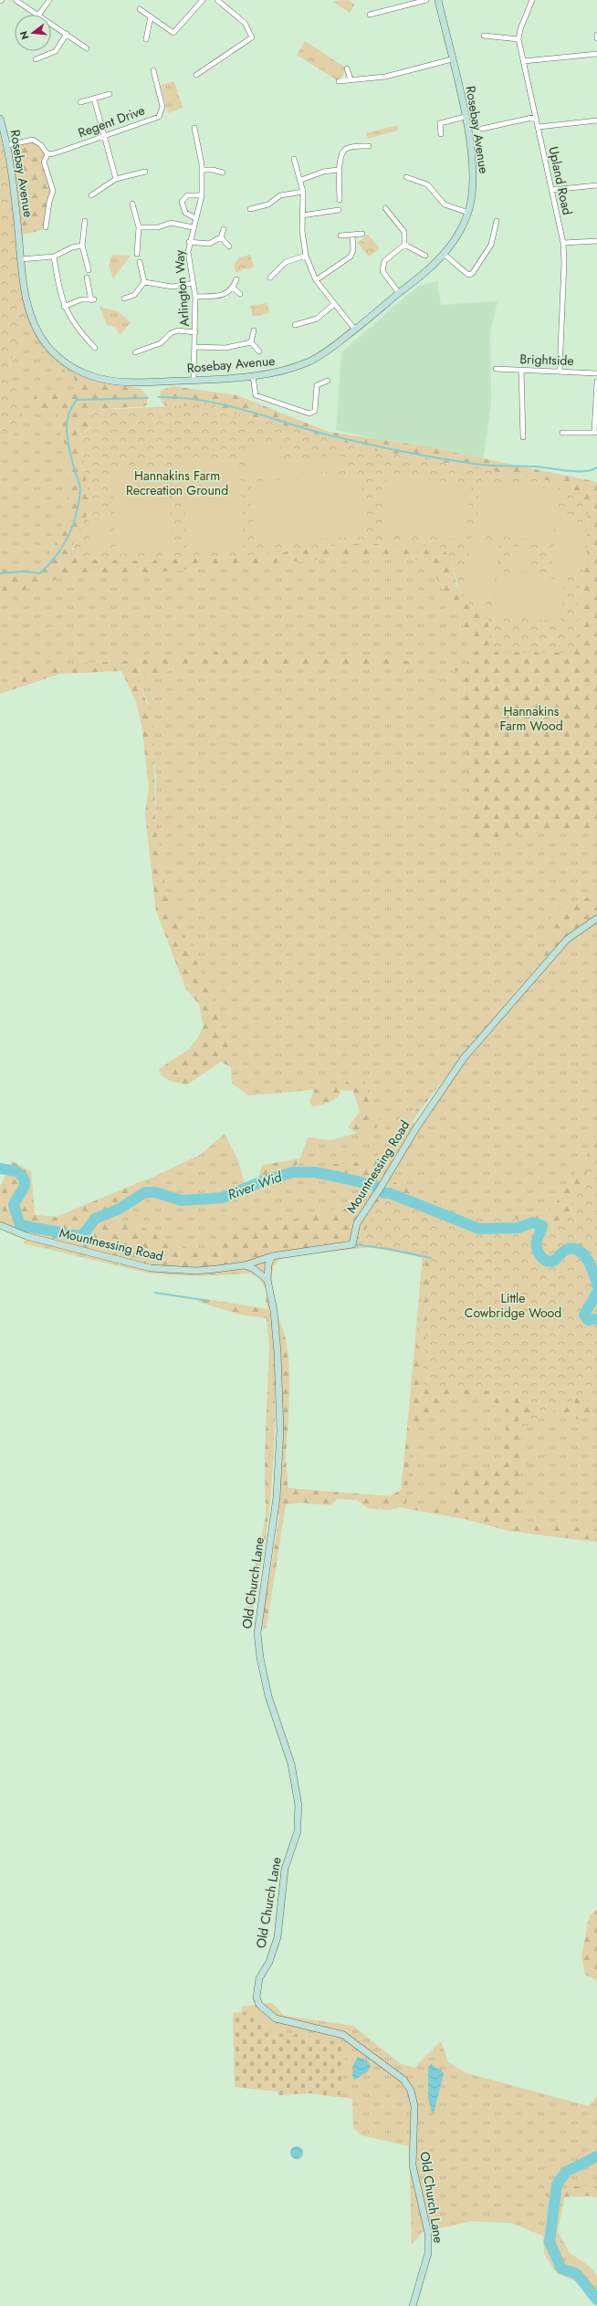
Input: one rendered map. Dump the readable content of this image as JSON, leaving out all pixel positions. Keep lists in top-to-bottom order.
{
  "streets": {
    "street": [
      "Regent Drive",
      "Rosebay Avenue",
      "Upland Road",
      "Arlington Way",
      "Brightside",
      "Mountnessing Road",
      "Old Church Lane"
    ]
  },
  "crossings": [
    ["Rosebay Avenue", "Arlington Way"],
    ["Upland Road", "Brightside"],
    ["Mountnessing Road", "Old Church Lane"]
  ],
  "water": ["River Wid"],
  "parks": ["Hannakins Farm Recreation Ground", "Hannakins Farm Wood", "Little Cowbridge Wood"],
  "north": "left"
}
